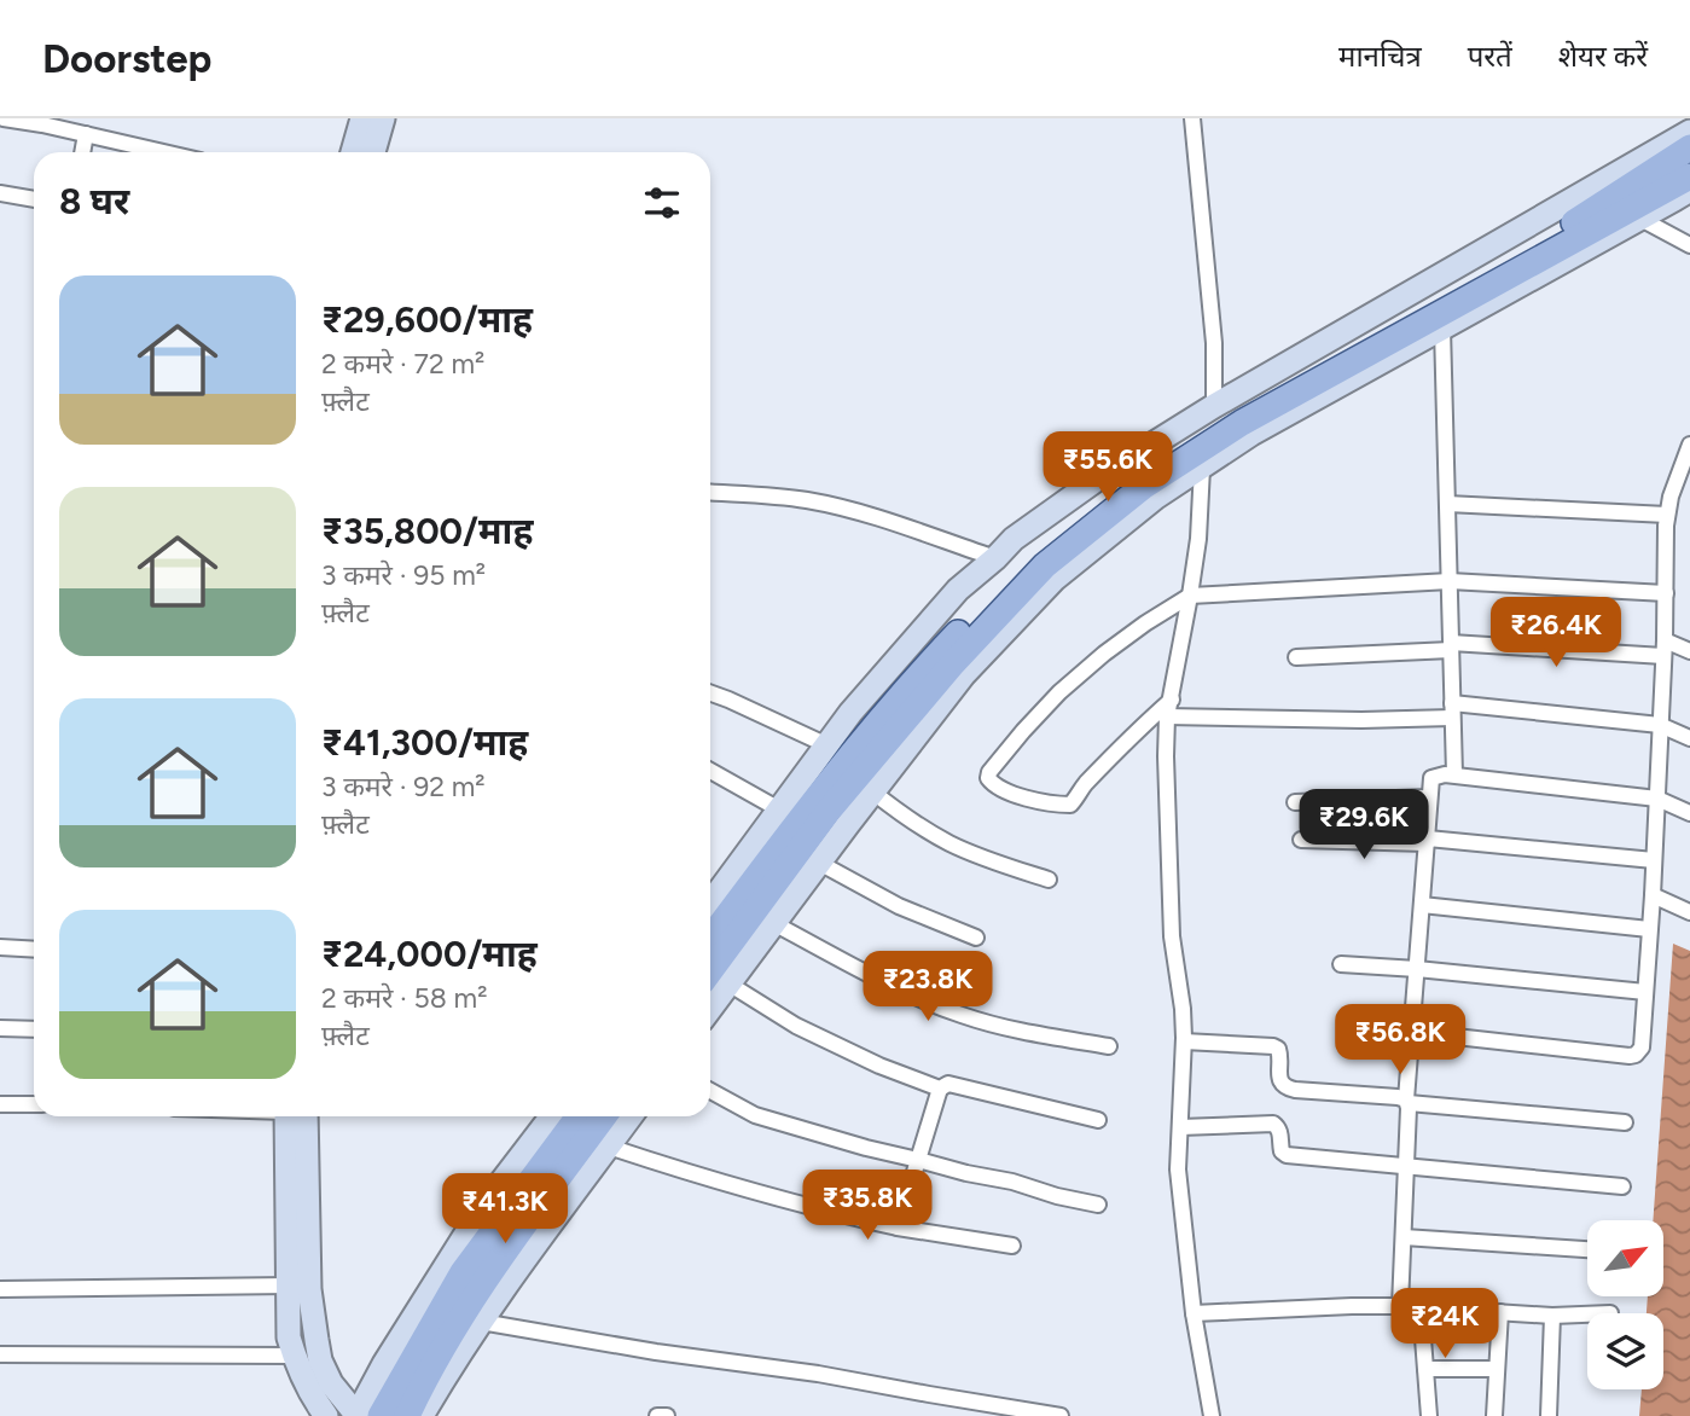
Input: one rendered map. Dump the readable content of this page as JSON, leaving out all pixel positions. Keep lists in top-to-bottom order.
{
  "north": "top right",
  "page": {
    "header": "Doorstep",
    "nav": ["मानचित्र", "परतें", "शेयर करें"],
    "heading": "8 घर",
    "list": [
      {
        "name": "₹29,600/माह",
        "note": "2 कमरे · 72 m² · फ़्लैट"
      },
      {
        "name": "₹35,800/माह",
        "note": "3 कमरे · 95 m² · फ़्लैट"
      },
      {
        "name": "₹41,300/माह",
        "note": "3 कमरे · 92 m² · फ़्लैट"
      },
      {
        "name": "₹24,000/माह",
        "note": "2 कमरे · 58 m² · फ़्लैट"
      }
    ],
    "price": [
      "₹55.6K",
      "₹26.4K",
      "₹29.6K",
      "₹23.8K",
      "₹56.8K",
      "₹35.8K",
      "₹41.3K",
      "₹24K"
    ]
  }
}
